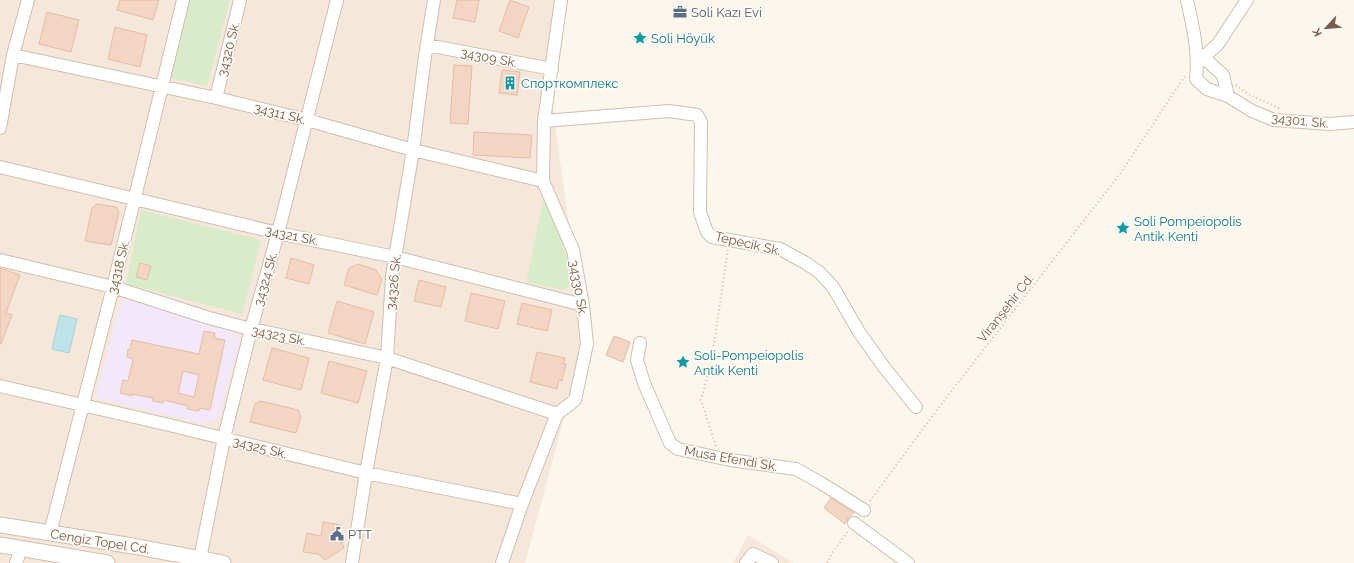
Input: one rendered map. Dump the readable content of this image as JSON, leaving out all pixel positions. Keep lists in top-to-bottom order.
{
  "streets": {
    "street": [
      "34320 Sk.",
      "34309 Sk.",
      "34311 Sk.",
      "34301. Sk.",
      "34321 Sk.",
      "Tepecik Sk.",
      "34318 Sk.",
      "34324 Sk.",
      "34326 Sk.",
      "34330 Sk.",
      "34323 Sk.",
      "34325 Sk.",
      "Musa Efendi Sk.",
      "Cengiz Topel Cd."
    ],
    "path": ["Viranşehir Cd."]
  },
  "crossings": [
    ["34320 Sk.", "34311 Sk."],
    ["34309 Sk.", "34326 Sk."],
    ["34309 Sk.", "34330 Sk."],
    ["34311 Sk.", "34318 Sk."],
    ["34311 Sk.", "34324 Sk."],
    ["34311 Sk.", "34326 Sk."],
    ["34311 Sk.", "34330 Sk."],
    ["34321 Sk.", "34318 Sk."],
    ["34321 Sk.", "34324 Sk."],
    ["34321 Sk.", "34326 Sk."],
    ["34321 Sk.", "34330 Sk."],
    ["Tepecik Sk.", "34330 Sk."],
    ["34318 Sk.", "34323 Sk."],
    ["34318 Sk.", "34325 Sk."],
    ["34318 Sk.", "Cengiz Topel Cd."],
    ["34324 Sk.", "34323 Sk."],
    ["34324 Sk.", "34325 Sk."],
    ["34324 Sk.", "Cengiz Topel Cd."],
    ["34326 Sk.", "34323 Sk."],
    ["34326 Sk.", "34325 Sk."],
    ["34330 Sk.", "34323 Sk."],
    ["Viranşehir Cd.", "Musa Efendi Sk."]
  ],
  "places": {
    "office": ["Soli Kazı Evi"],
    "place": ["Soli Höyük", "Soli Pompeiopolis Antik Kenti", "Soli-Pompeiopolis Antik Kenti"],
    "building": ["Спорткомплекс"],
    "public building": ["PTT"]
  },
  "north": "bottom left"
}
